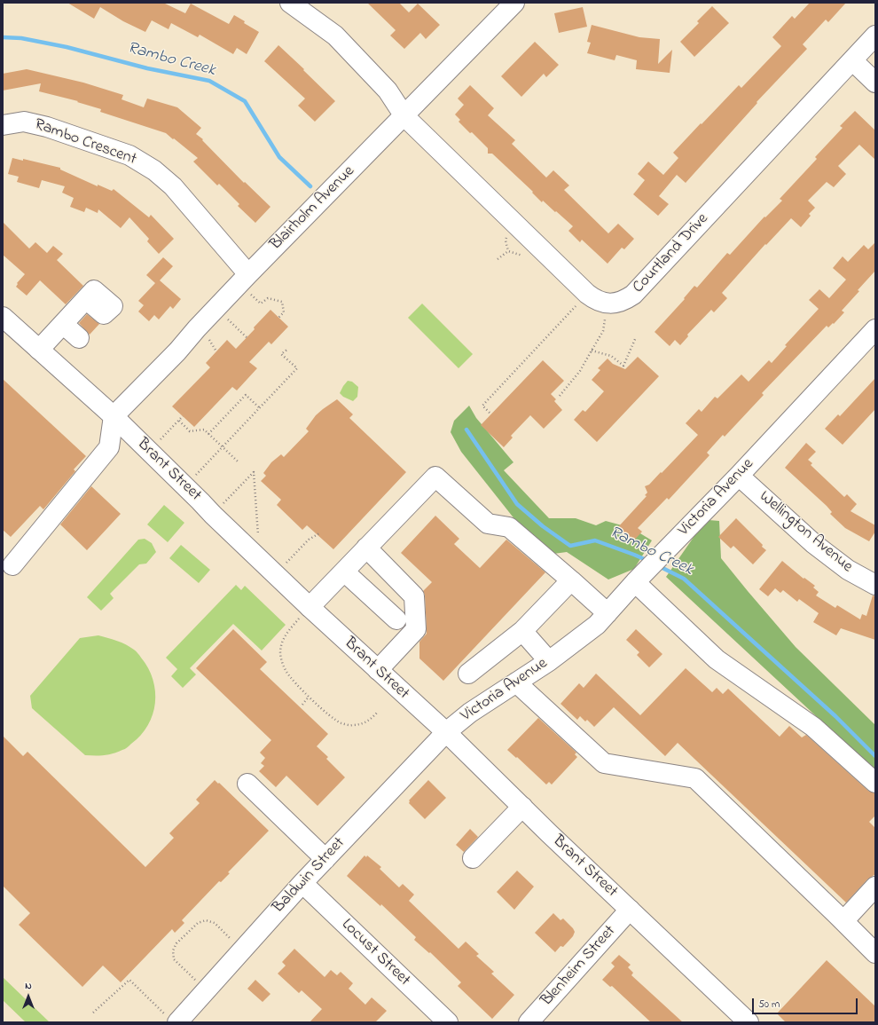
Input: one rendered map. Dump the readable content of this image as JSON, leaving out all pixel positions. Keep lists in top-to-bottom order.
{
  "streets": {
    "street": [
      "Rambo Crescent",
      "Blairholm Avenue",
      "Courtland Drive",
      "Brant Street",
      "Victoria Avenue",
      "Wellington Avenue",
      "Baldwin Street",
      "Locust Street",
      "Blenheim Street"
    ]
  },
  "crossings": [
    ["Rambo Crescent", "Blairholm Avenue"],
    ["Blairholm Avenue", "Brant Street"],
    ["Brant Street", "Victoria Avenue"],
    ["Brant Street", "Baldwin Street"],
    ["Brant Street", "Blenheim Street"],
    ["Victoria Avenue", "Wellington Avenue"],
    ["Victoria Avenue", "Baldwin Street"],
    ["Baldwin Street", "Locust Street"]
  ],
  "water": ["Rambo Creek"],
  "scale_bar": "50 m",
  "north": "top"
}
